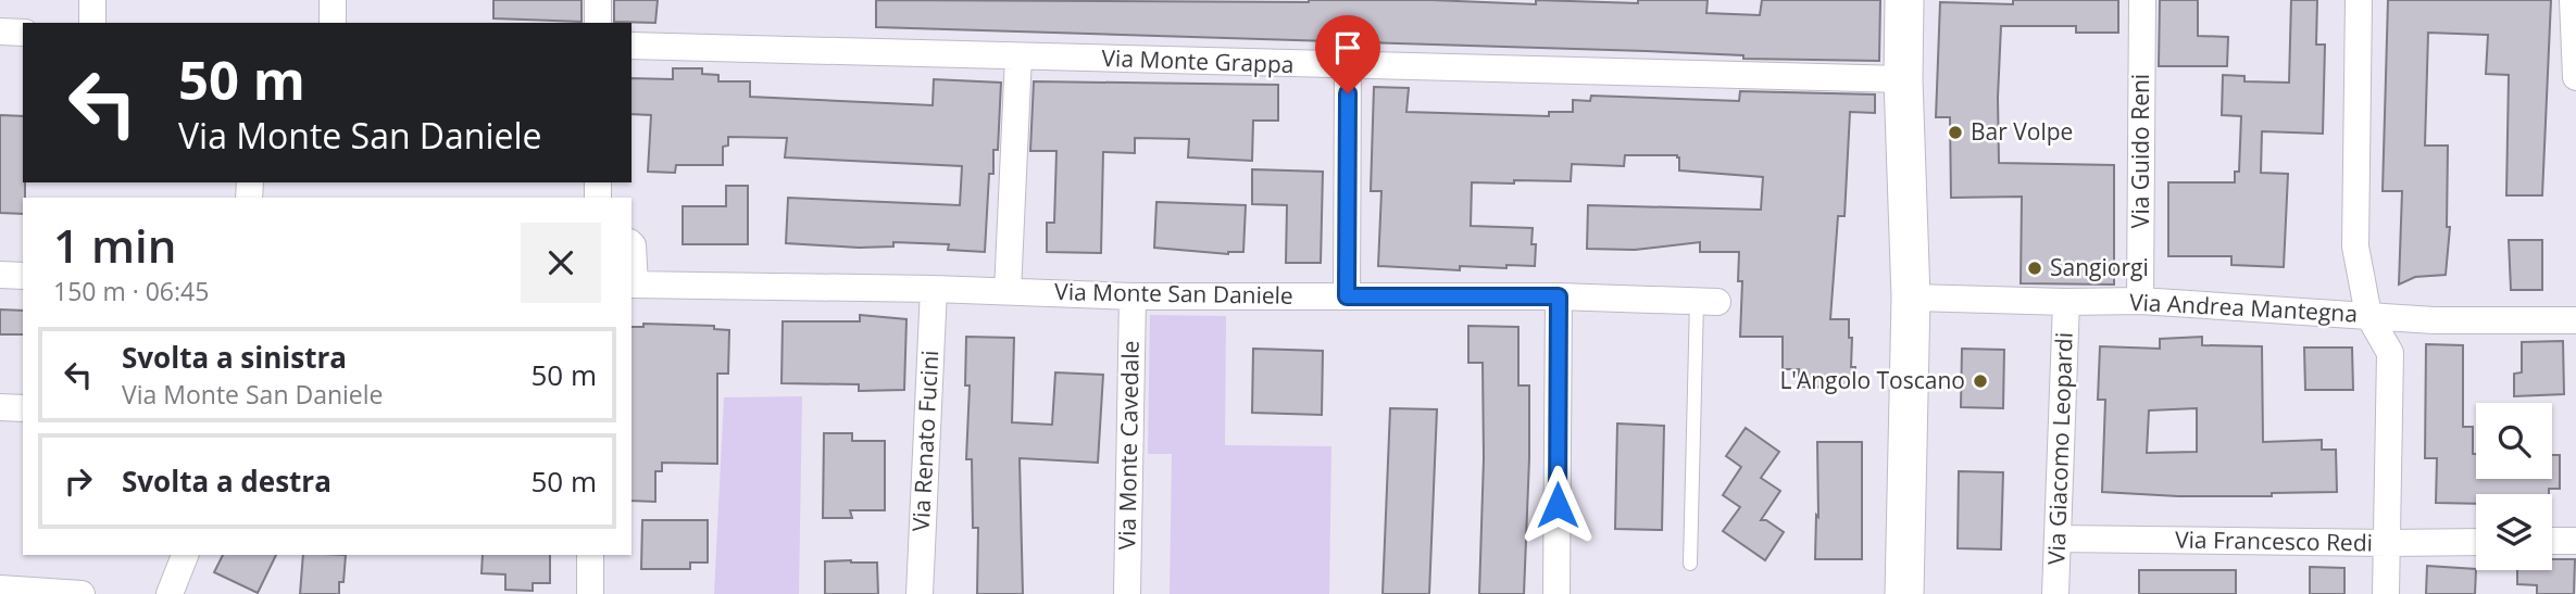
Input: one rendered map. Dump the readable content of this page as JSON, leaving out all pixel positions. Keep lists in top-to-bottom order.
{
  "streets": {
    "street": [
      "Via Monte Grappa",
      "Via Guido Reni",
      "Via Monte San Daniele",
      "Via Andrea Mantegna",
      "Via Renato Fucini",
      "Via Monte Cavedale",
      "Via Giacomo Leopardi",
      "Via Francesco Redi"
    ]
  },
  "crossings": [
    ["Via Guido Reni", "Via Andrea Mantegna"],
    ["Via Monte San Daniele", "Via Renato Fucini"],
    ["Via Monte San Daniele", "Via Monte Cavedale"],
    ["Via Andrea Mantegna", "Via Giacomo Leopardi"],
    ["Via Giacomo Leopardi", "Via Francesco Redi"]
  ],
  "places": ["Bar Volpe", "Sangiorgi", "L'Angolo Toscano"],
  "page": {
    "turn": ["50 m", "Via Monte San Daniele"],
    "heading": ["1 min", "150 m · 06:45"],
    "list": [
      {
        "name": "Svolta a sinistra",
        "note": "Via Monte San Daniele",
        "value": "50 m"
      },
      {
        "name": "Svolta a destra",
        "value": "50 m"
      }
    ]
  }
}
